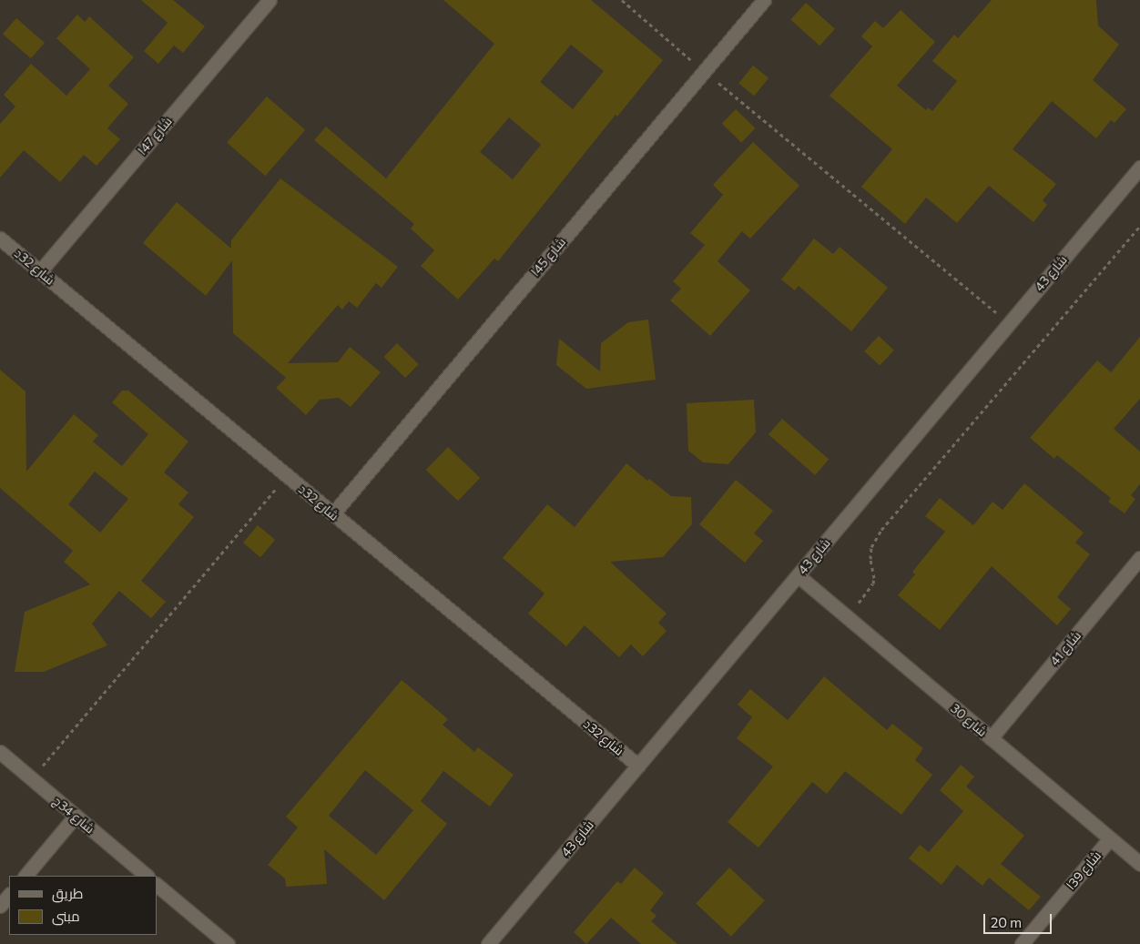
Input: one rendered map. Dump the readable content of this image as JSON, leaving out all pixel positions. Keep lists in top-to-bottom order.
{
  "streets": {
    "street": [
      "شارع 47ا",
      "شارع 45ا",
      "شارع 32د",
      "شارع 43",
      "شارع 41",
      "شارع 30",
      "شارع 34ج",
      "شارع 39ا"
    ]
  },
  "crossings": [
    ["شارع 47ا", "شارع 32د"],
    ["شارع 45ا", "شارع 32د"],
    ["شارع 32د", "شارع 43"],
    ["شارع 43", "شارع 30"],
    ["شارع 41", "شارع 30"],
    ["شارع 30", "شارع 39ا"]
  ],
  "legend": ["طريق", "مبنى"],
  "scale_bar": "20 m"
}
